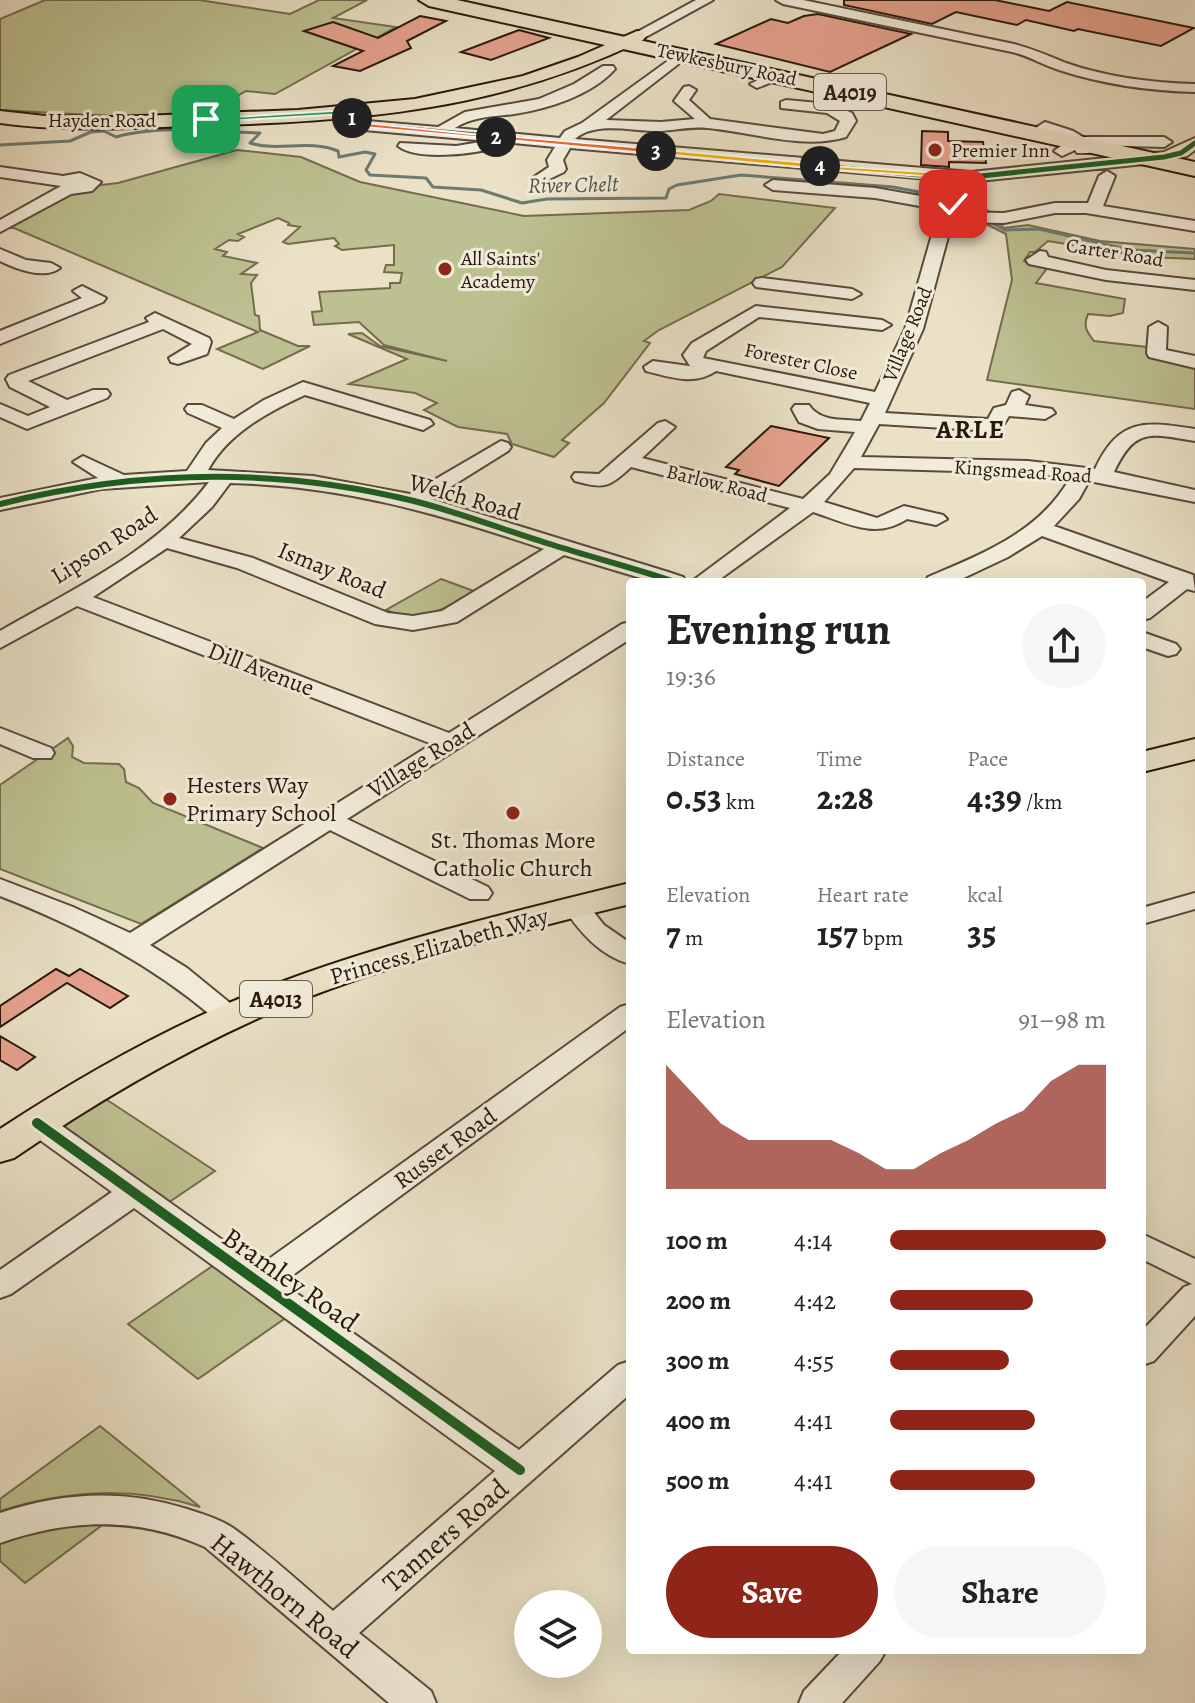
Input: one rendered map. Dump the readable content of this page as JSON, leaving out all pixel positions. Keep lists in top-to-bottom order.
{
  "streets": {
    "highway": ["Tewkesbury Road", "A4019"],
    "main road": ["Hayden Road", "Princess Elizabeth Way", "A4013"],
    "street": [
      "Carter Road",
      "Village Road",
      "Forester Close",
      "Kingsmead Road",
      "Barlow Road",
      "Welch Road",
      "Lipson Road",
      "Ismay Road",
      "Dill Avenue",
      "Russet Road",
      "Bramley Road",
      "Tanners Road",
      "Hawthorn Road"
    ]
  },
  "crossings": [
    ["Tewkesbury Road", "Hayden Road"],
    ["Hayden Road", "Village Road"],
    ["Village Road", "Forester Close"],
    ["Village Road", "Kingsmead Road"],
    ["Village Road", "Barlow Road"],
    ["Village Road", "Dill Avenue"],
    ["Welch Road", "Lipson Road"],
    ["Welch Road", "Ismay Road"],
    ["Lipson Road", "Ismay Road"],
    ["Lipson Road", "Dill Avenue"],
    ["Princess Elizabeth Way", "Bramley Road"],
    ["Russet Road", "Bramley Road"],
    ["Bramley Road", "Tanners Road"],
    ["Tanners Road", "Hawthorn Road"]
  ],
  "districts": ["ARLE"],
  "water": ["River Chelt"],
  "places": [
    "Premier Inn",
    "All Saints' Academy",
    "Hesters Way Primary School",
    "St. Thomas More Catholic Church"
  ],
  "page": {
    "pins": [
      "1",
      "2",
      "3",
      "4"
    ],
    "heading": ["Evening run", "19:36"],
    "stats": [
      ["Distance", "0.53 km"],
      ["Time", "2:28"],
      ["Pace", "4:39 /km"],
      ["Elevation", "7 m"],
      ["Heart rate", "157 bpm"],
      ["kcal", "35"]
    ],
    "chart": ["Elevation", "91–98 m"],
    "list": [
      {
        "name": "100 m",
        "note": "4:14"
      },
      {
        "name": "200 m",
        "note": "4:42"
      },
      {
        "name": "300 m",
        "note": "4:55"
      },
      {
        "name": "400 m",
        "note": "4:41"
      },
      {
        "name": "500 m",
        "note": "4:41"
      }
    ],
    "buttons": ["Save", "Share"]
  }
}
